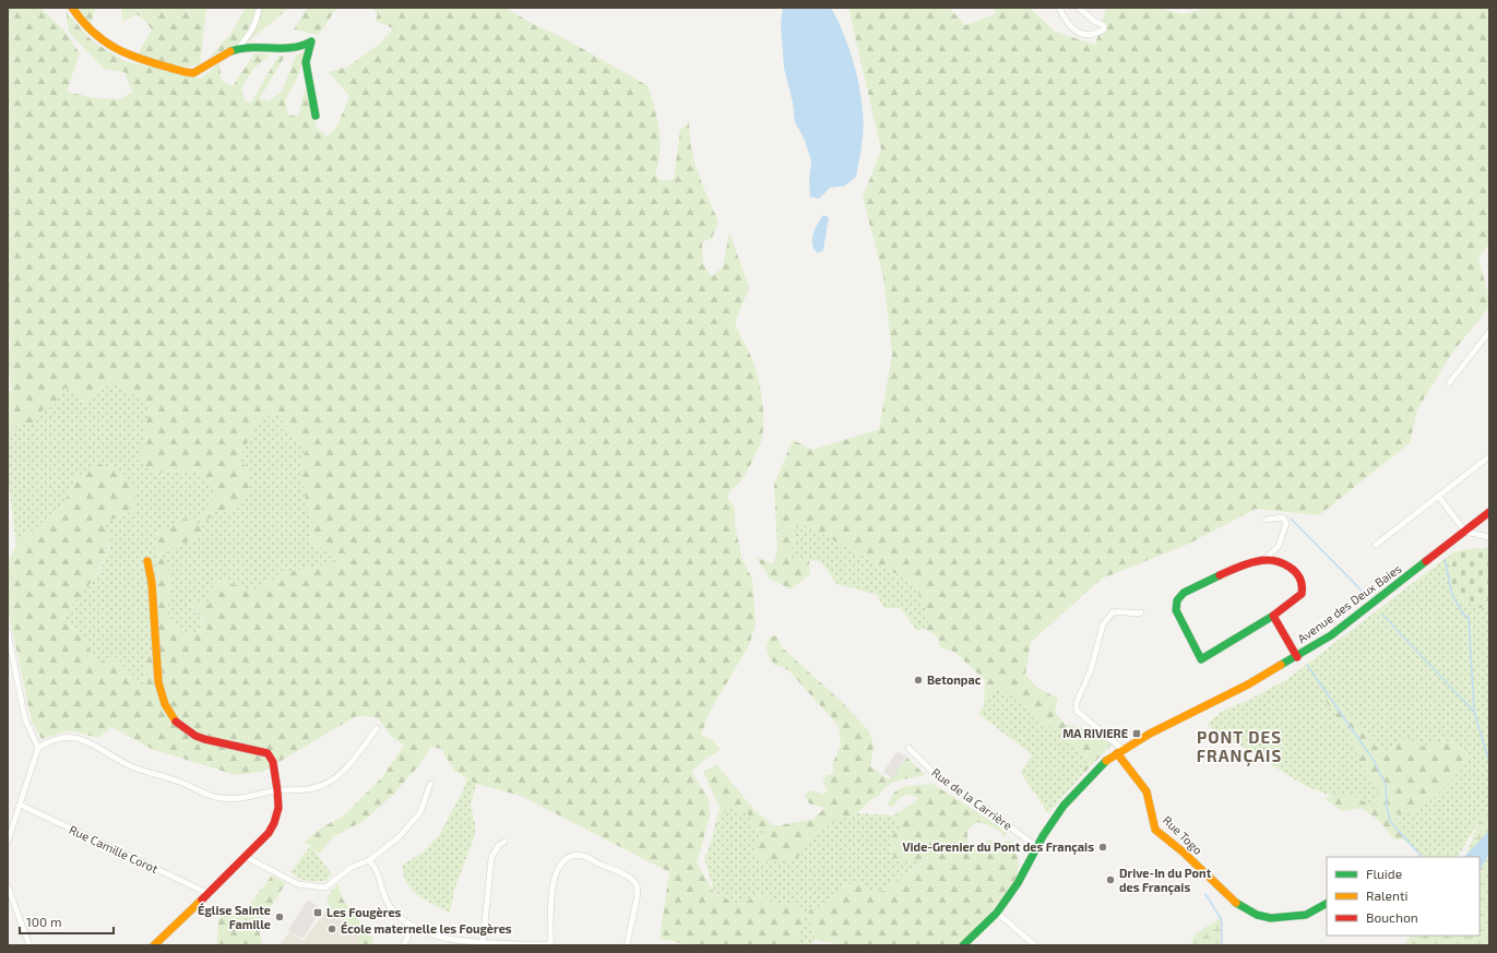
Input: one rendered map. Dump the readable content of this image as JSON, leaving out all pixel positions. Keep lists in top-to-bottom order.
{
  "streets": {
    "street": [
      "Avenue des Deux Baies",
      "Rue de la Carrière",
      "Rue Togo",
      "Rue Camille Corot"
    ]
  },
  "crossings": [
    ["Avenue des Deux Baies", "Rue de la Carrière"],
    ["Avenue des Deux Baies", "Rue Togo"]
  ],
  "districts": ["PONT DES FRANÇAIS"],
  "places": {
    "other": [
      "Betonpac",
      "Vide-Grenier du Pont des Français",
      "Drive-In du Pont des Français",
      "Église Sainte Famille",
      "École maternelle les Fougères"
    ],
    "transit": ["MA RIVIERE", "Les Fougères"]
  },
  "legend": ["Fluide", "Ralenti", "Bouchon"],
  "scale_bar": "100 m"
}
